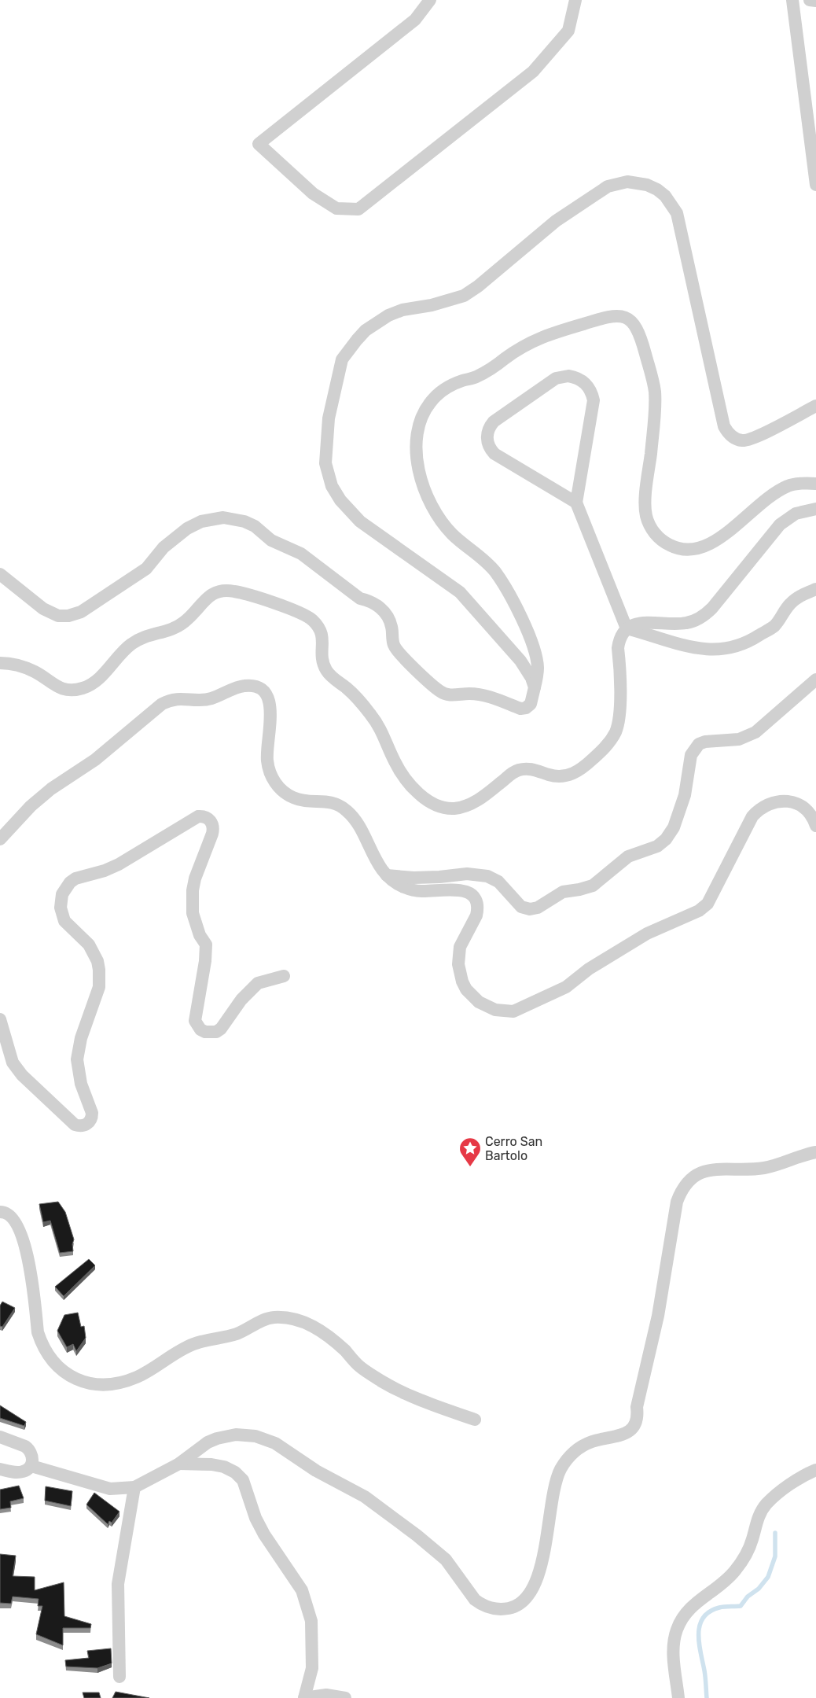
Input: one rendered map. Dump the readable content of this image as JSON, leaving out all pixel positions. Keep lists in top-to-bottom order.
{
  "places": {
    "place": ["Cerro San Bartolo"]
  }
}
